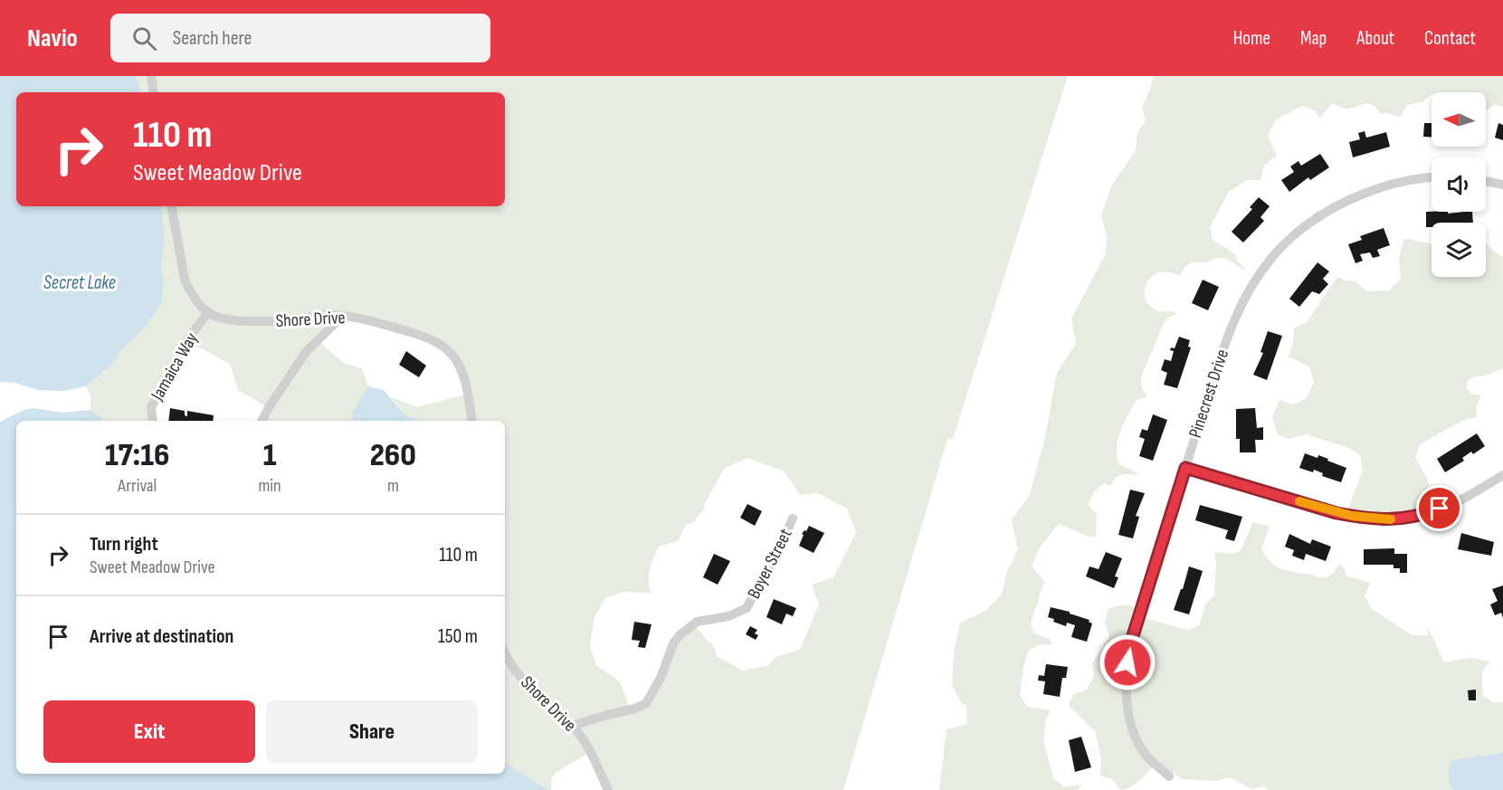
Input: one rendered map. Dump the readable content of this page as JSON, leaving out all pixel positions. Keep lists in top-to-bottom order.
{
  "streets": {
    "street": [
      "Shore Drive",
      "Jamaica Way",
      "Pinecrest Drive",
      "Boyer Street"
    ]
  },
  "crossings": [
    ["Shore Drive", "Jamaica Way"],
    ["Shore Drive", "Boyer Street"]
  ],
  "water": ["Secret Lake"],
  "north": "left",
  "page": {
    "header": "Navio",
    "search": "Search here",
    "nav": [
      "Home",
      "Map",
      "About",
      "Contact"
    ],
    "turn": ["110 m", "Sweet Meadow Drive"],
    "eta": [
      "17:16",
      "Arrival",
      "1",
      "min",
      "260",
      "m"
    ],
    "list": [
      {
        "name": "Turn right",
        "note": "Sweet Meadow Drive",
        "value": "110 m"
      },
      {
        "name": "Arrive at destination",
        "value": "150 m"
      }
    ],
    "buttons": ["Exit", "Share"]
  }
}
